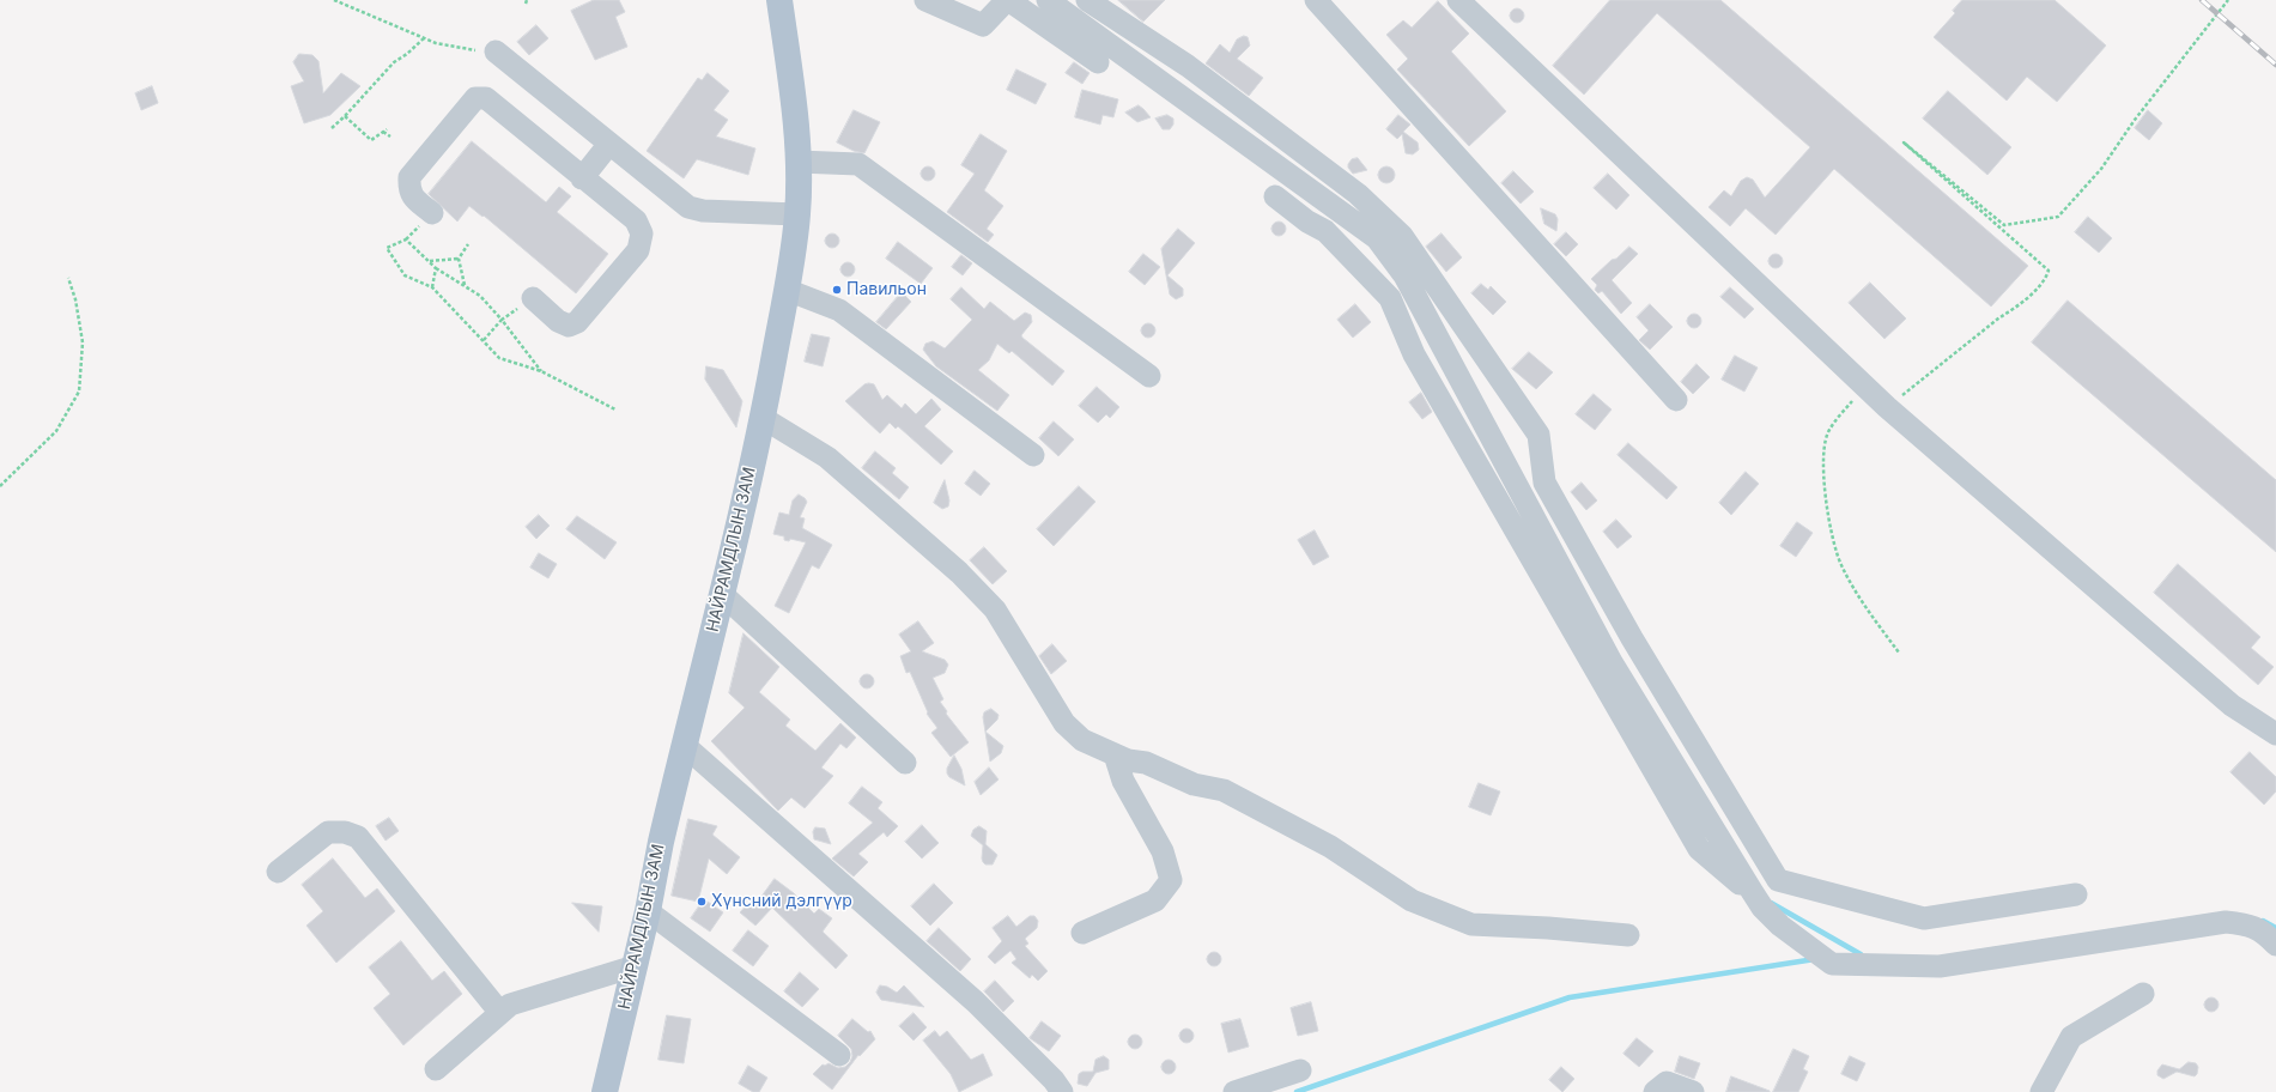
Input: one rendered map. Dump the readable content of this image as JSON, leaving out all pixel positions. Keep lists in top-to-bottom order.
{
  "streets": {
    "main road": ["НАЙРАМДЛЫН ЗАМ"]
  },
  "places": ["Павильон", "Хүнсний дэлгүүр"]
}
